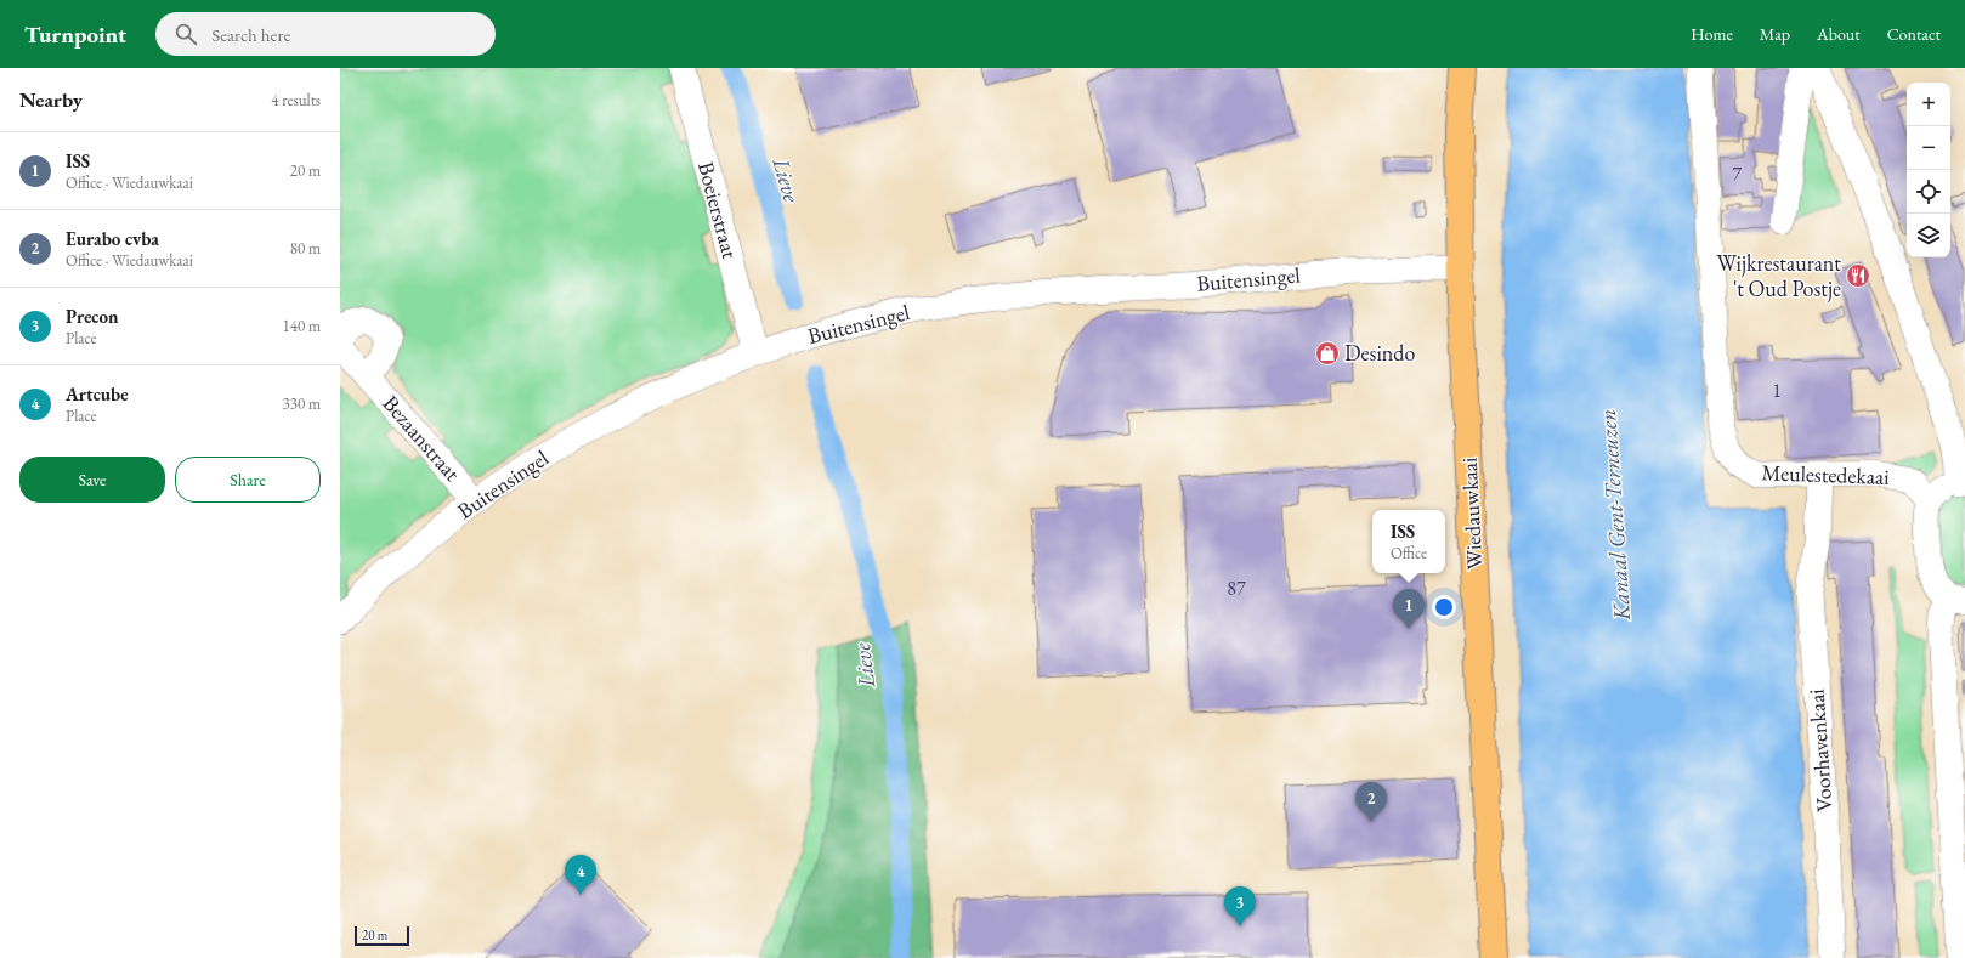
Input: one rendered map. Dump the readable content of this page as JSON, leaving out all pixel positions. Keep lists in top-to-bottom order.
{
  "streets": {
    "main road": ["Wiedauwkaai"],
    "street": [
      "Boeierstraat",
      "Buitensingel",
      "Bezaanstraat",
      "Meulestedekaai",
      "Voorhavenkaai"
    ]
  },
  "crossings": [
    ["Boeierstraat", "Buitensingel"],
    ["Buitensingel", "Bezaanstraat"],
    ["Buitensingel", "Wiedauwkaai"],
    ["Meulestedekaai", "Voorhavenkaai"]
  ],
  "water": ["Lieve", "Kanaal Gent-Terneuzen"],
  "places": {
    "restaurant": ["Wijkrestaurant 't Oud Postje"],
    "shop": ["Desindo"]
  },
  "house_numbers": ["7", "1", "87"],
  "scale_bar": "20 m",
  "page": {
    "header": "Turnpoint",
    "search": "Search here",
    "nav": [
      "Home",
      "Map",
      "About",
      "Contact"
    ],
    "heading": ["Nearby", "4 results"],
    "map_buttons": ["+", "−"],
    "list": [
      {
        "mark": "1",
        "name": "ISS",
        "note": "Office · Wiedauwkaai",
        "value": "20 m"
      },
      {
        "mark": "2",
        "name": "Eurabo cvba",
        "note": "Office · Wiedauwkaai",
        "value": "80 m"
      },
      {
        "mark": "3",
        "name": "Precon",
        "note": "Place",
        "value": "140 m"
      },
      {
        "mark": "4",
        "name": "Artcube",
        "note": "Place",
        "value": "330 m"
      }
    ],
    "buttons": ["Save", "Share"],
    "popup": ["ISS", "Office"],
    "pins": [
      "1",
      "2",
      "4",
      "3"
    ],
    "scale": "20 m"
  }
}
